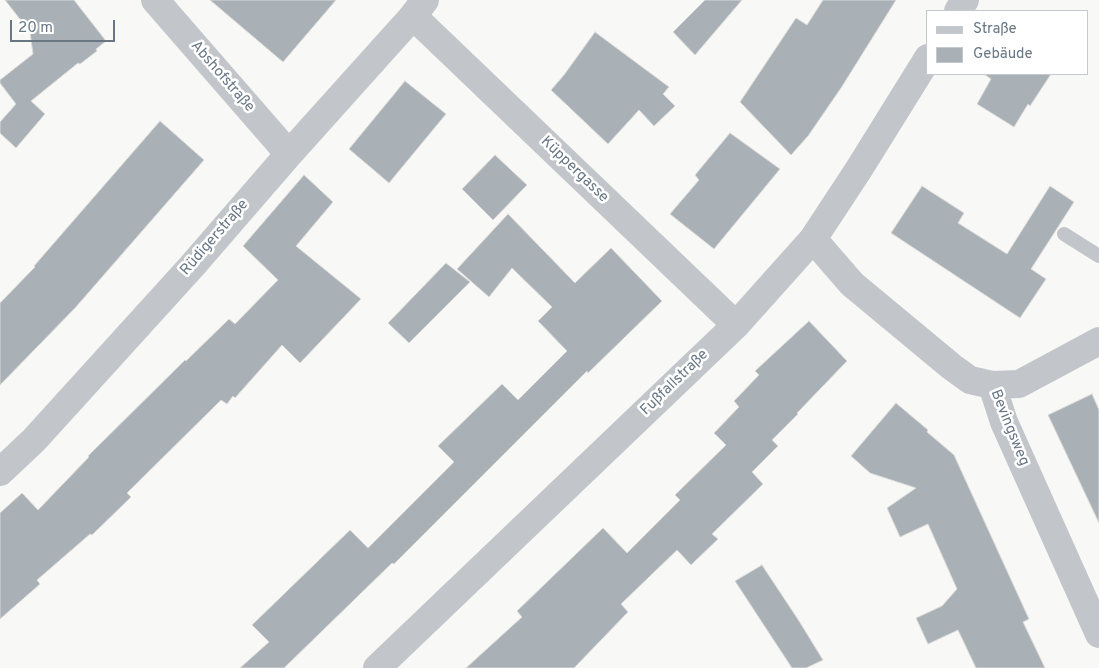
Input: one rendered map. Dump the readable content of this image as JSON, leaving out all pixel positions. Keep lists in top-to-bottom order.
{
  "streets": {
    "street": [
      "Abshofstraße",
      "Küppergasse",
      "Rüdigerstraße",
      "Fußfallstraße",
      "Bevingsweg"
    ]
  },
  "crossings": [
    ["Abshofstraße", "Rüdigerstraße"],
    ["Küppergasse", "Rüdigerstraße"],
    ["Küppergasse", "Fußfallstraße"],
    ["Fußfallstraße", "Bevingsweg"]
  ],
  "legend": ["Straße", "Gebäude"],
  "scale_bar": "20 m"
}
